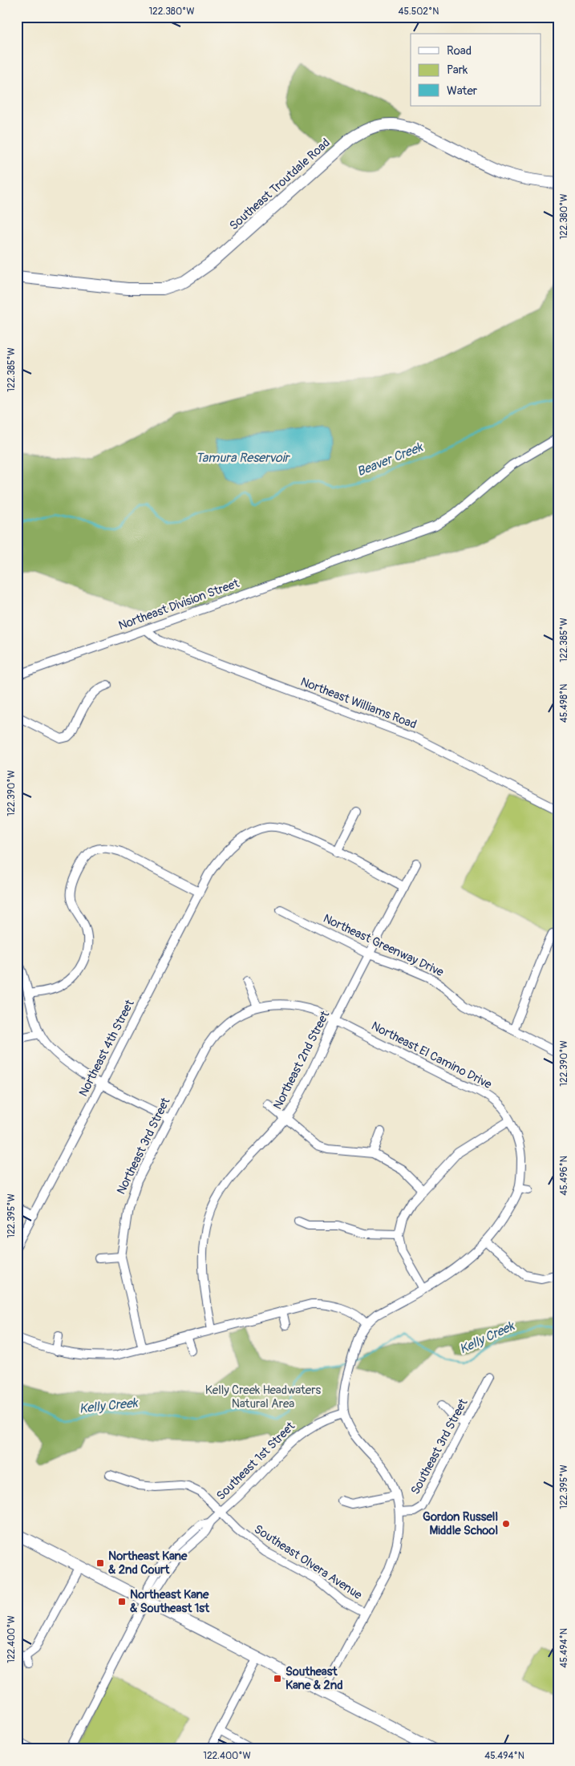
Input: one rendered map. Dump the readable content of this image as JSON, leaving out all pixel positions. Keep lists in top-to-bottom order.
{
  "streets": {
    "main road": ["Southeast Troutdale Road"],
    "street": [
      "Northeast Division Street",
      "Northeast Williams Road",
      "Northeast Greenway Drive",
      "Northeast 4th Street",
      "Northeast El Camino Drive",
      "Northeast 2nd Street",
      "Northeast 3rd Street",
      "Southeast 3rd Street",
      "Southeast 1st Street",
      "Southeast Olvera Avenue"
    ]
  },
  "crossings": [
    ["Northeast Division Street", "Northeast Williams Road"],
    ["Northeast Greenway Drive", "Northeast 2nd Street"],
    ["Northeast 4th Street", "Northeast 2nd Street"],
    ["Northeast El Camino Drive", "Northeast 2nd Street"],
    ["Northeast El Camino Drive", "Northeast 3rd Street"],
    ["Northeast 2nd Street", "Northeast 3rd Street"],
    ["Southeast 1st Street", "Southeast Olvera Avenue"]
  ],
  "water": ["Tamura Reservoir", "Beaver Creek", "Kelly Creek"],
  "parks": ["Kelly Creek Headwaters Natural Area"],
  "places": {
    "other": ["Gordon Russell Middle School"],
    "transit": ["Northeast Kane & 2nd Court", "Northeast Kane & Southeast 1st", "Southeast Kane & 2nd"]
  },
  "legend": ["Road", "Park", "Water"],
  "coordinates": [
    "122.380°W",
    "45.502°N",
    "122.385°W",
    "45.498°N",
    "122.390°W",
    "45.496°N",
    "122.395°W",
    "122.400°W",
    "45.494°N"
  ]
}
